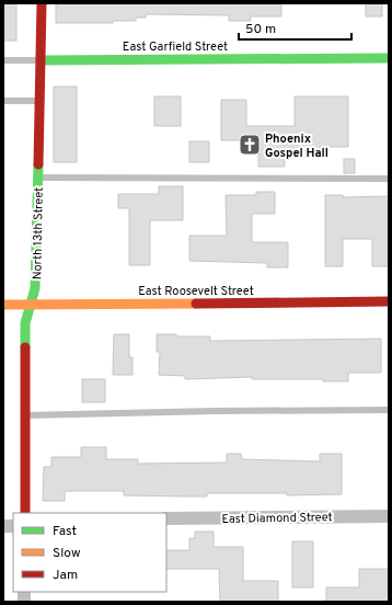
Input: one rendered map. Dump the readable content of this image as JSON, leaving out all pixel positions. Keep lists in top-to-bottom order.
{
  "streets": {
    "street": [
      "East Garfield Street",
      "North 13th Street",
      "East Roosevelt Street",
      "East Diamond Street"
    ]
  },
  "crossings": [
    ["East Garfield Street", "North 13th Street"],
    ["North 13th Street", "East Roosevelt Street"]
  ],
  "places": {
    "church": ["Phoenix Gospel Hall"]
  },
  "legend": ["Fast", "Slow", "Jam"],
  "scale_bar": "50 m"
}
